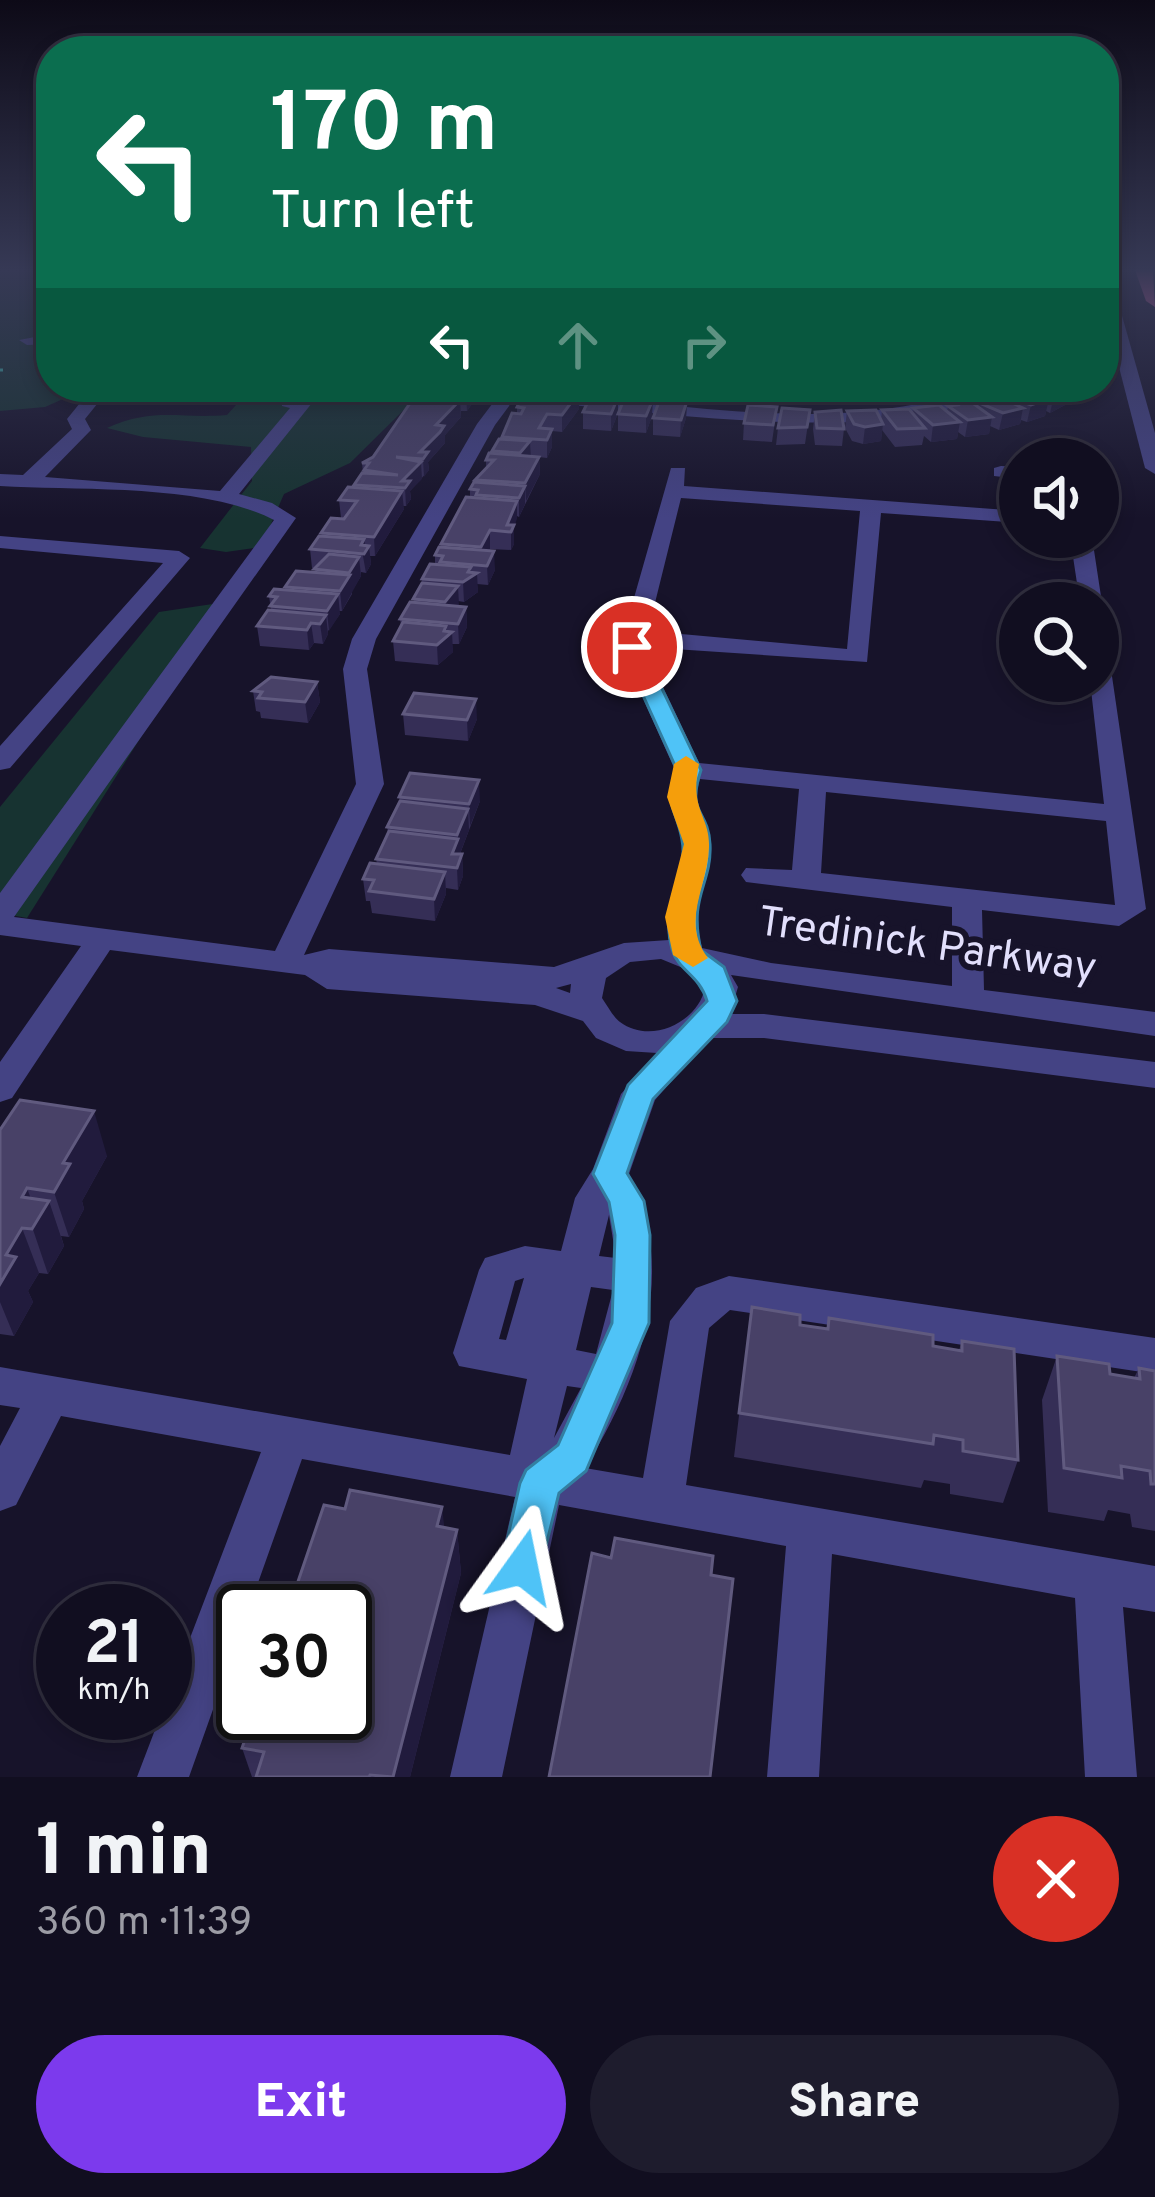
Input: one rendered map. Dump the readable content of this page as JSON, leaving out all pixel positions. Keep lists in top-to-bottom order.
{
  "streets": {
    "street": ["Tredinick Parkway"]
  },
  "page": {
    "turn": ["170 m", "Turn left"],
    "speed": "21 km/h",
    "limit": "30",
    "heading": ["1 min", "360 m · 11:39"],
    "buttons": ["Exit", "Share"]
  }
}
